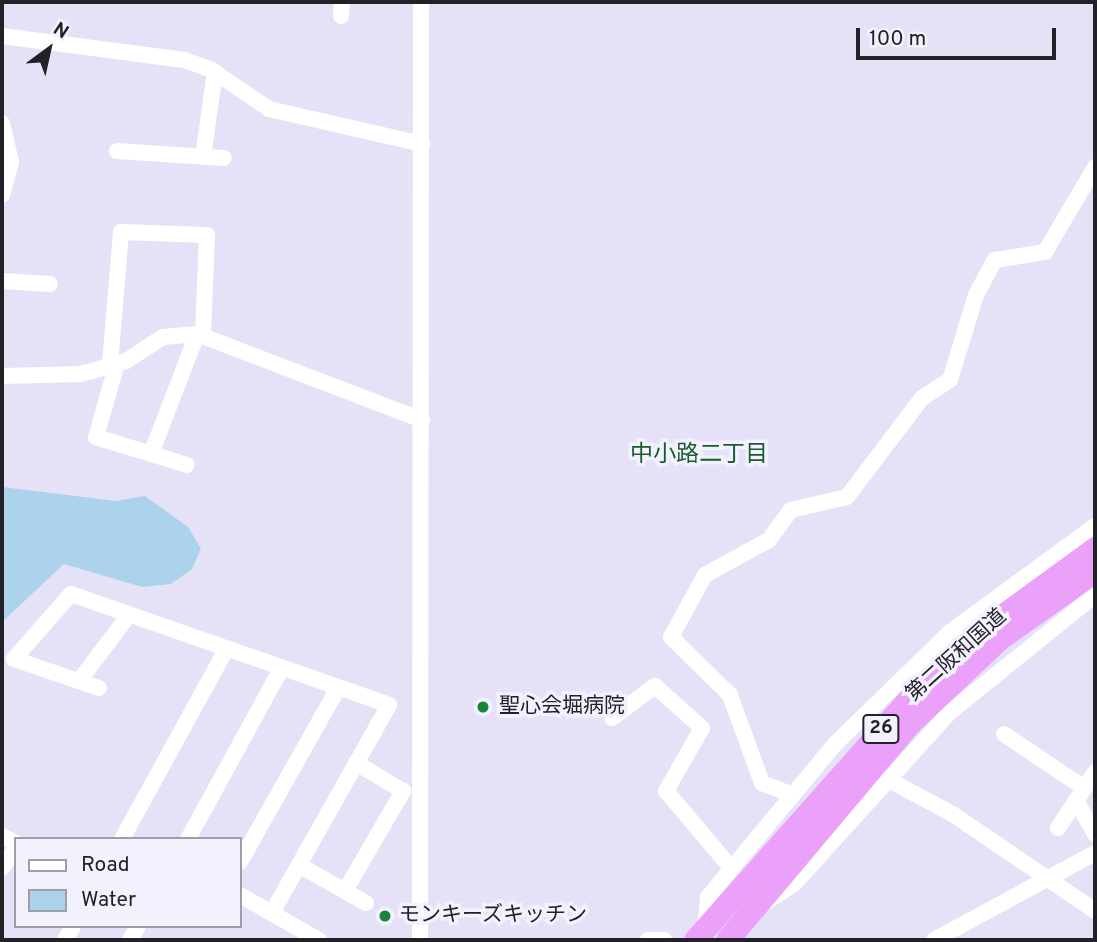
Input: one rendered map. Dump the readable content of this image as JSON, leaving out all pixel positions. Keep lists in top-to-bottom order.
{
  "streets": {
    "highway": ["第二阪和国道", "26"]
  },
  "districts": ["中小路二丁目"],
  "places": ["聖心会堀病院", "モンキーズキッチン"],
  "legend": ["Road", "Water"],
  "scale_bar": "100 m",
  "north": "top right"
}
